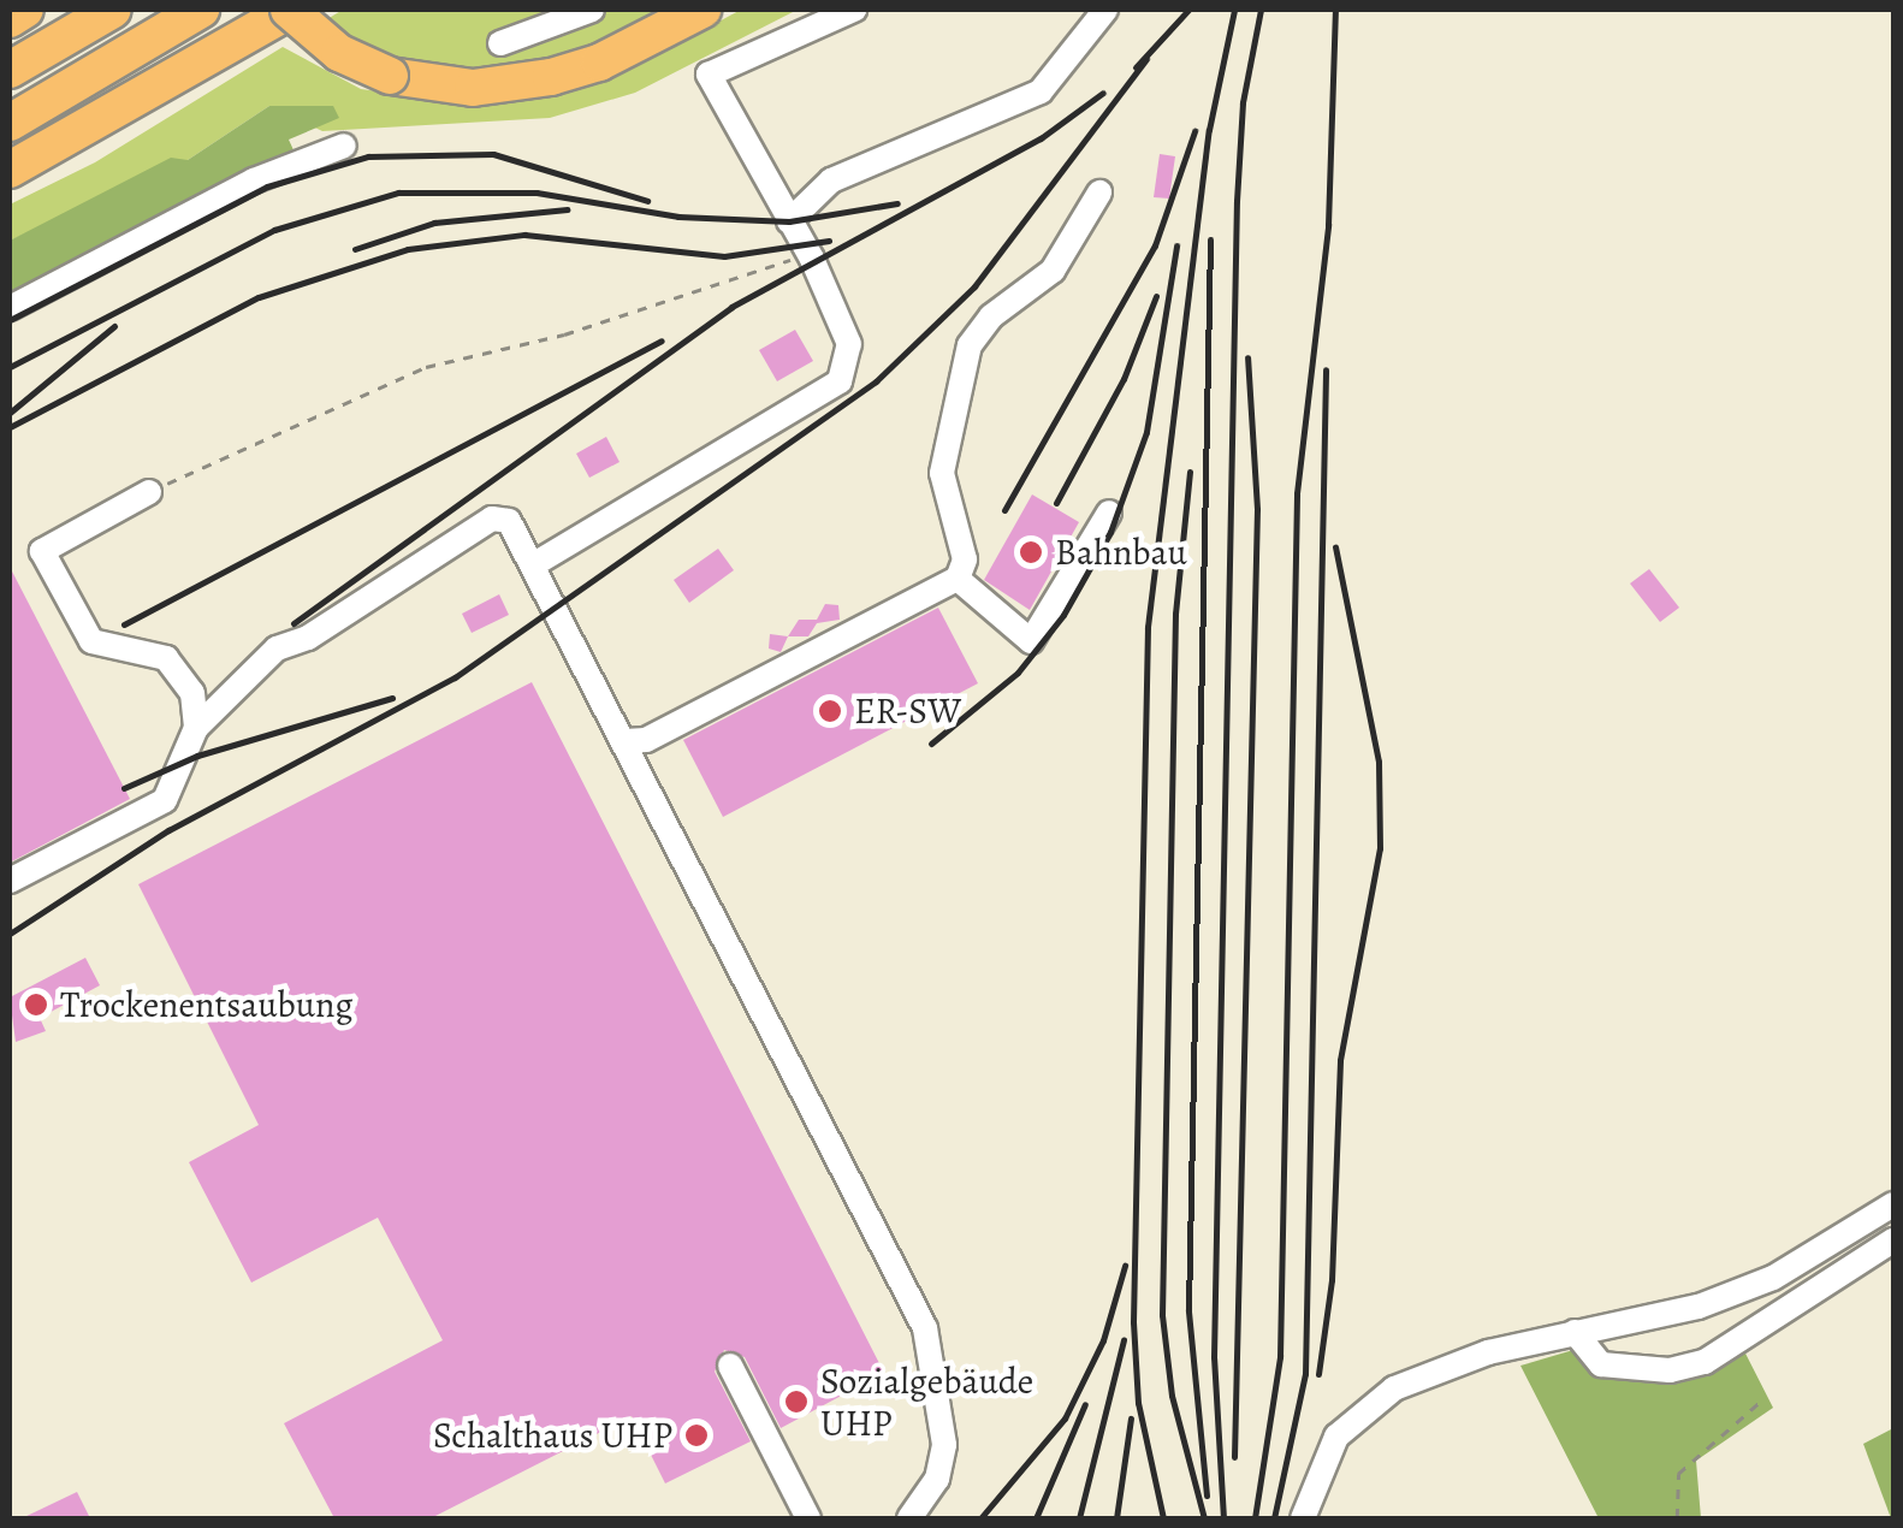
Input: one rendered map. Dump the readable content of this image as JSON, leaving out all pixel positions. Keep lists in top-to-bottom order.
{
  "places": [
    "Bahnbau",
    "ER-SW",
    "Trockenentsaubung",
    "Sozialgebäude UHP",
    "Schalthaus UHP"
  ]
}
